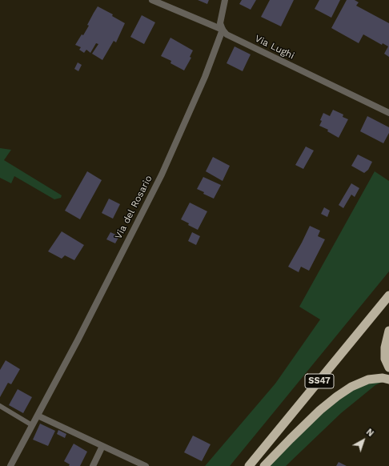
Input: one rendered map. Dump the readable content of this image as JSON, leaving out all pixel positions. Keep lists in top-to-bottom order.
{
  "streets": {
    "highway": ["SS47"],
    "street": ["Via Lughi", "Via del Rosario"]
  },
  "crossings": [
    ["Via Lughi", "Via del Rosario"]
  ],
  "north": "top right"
}
